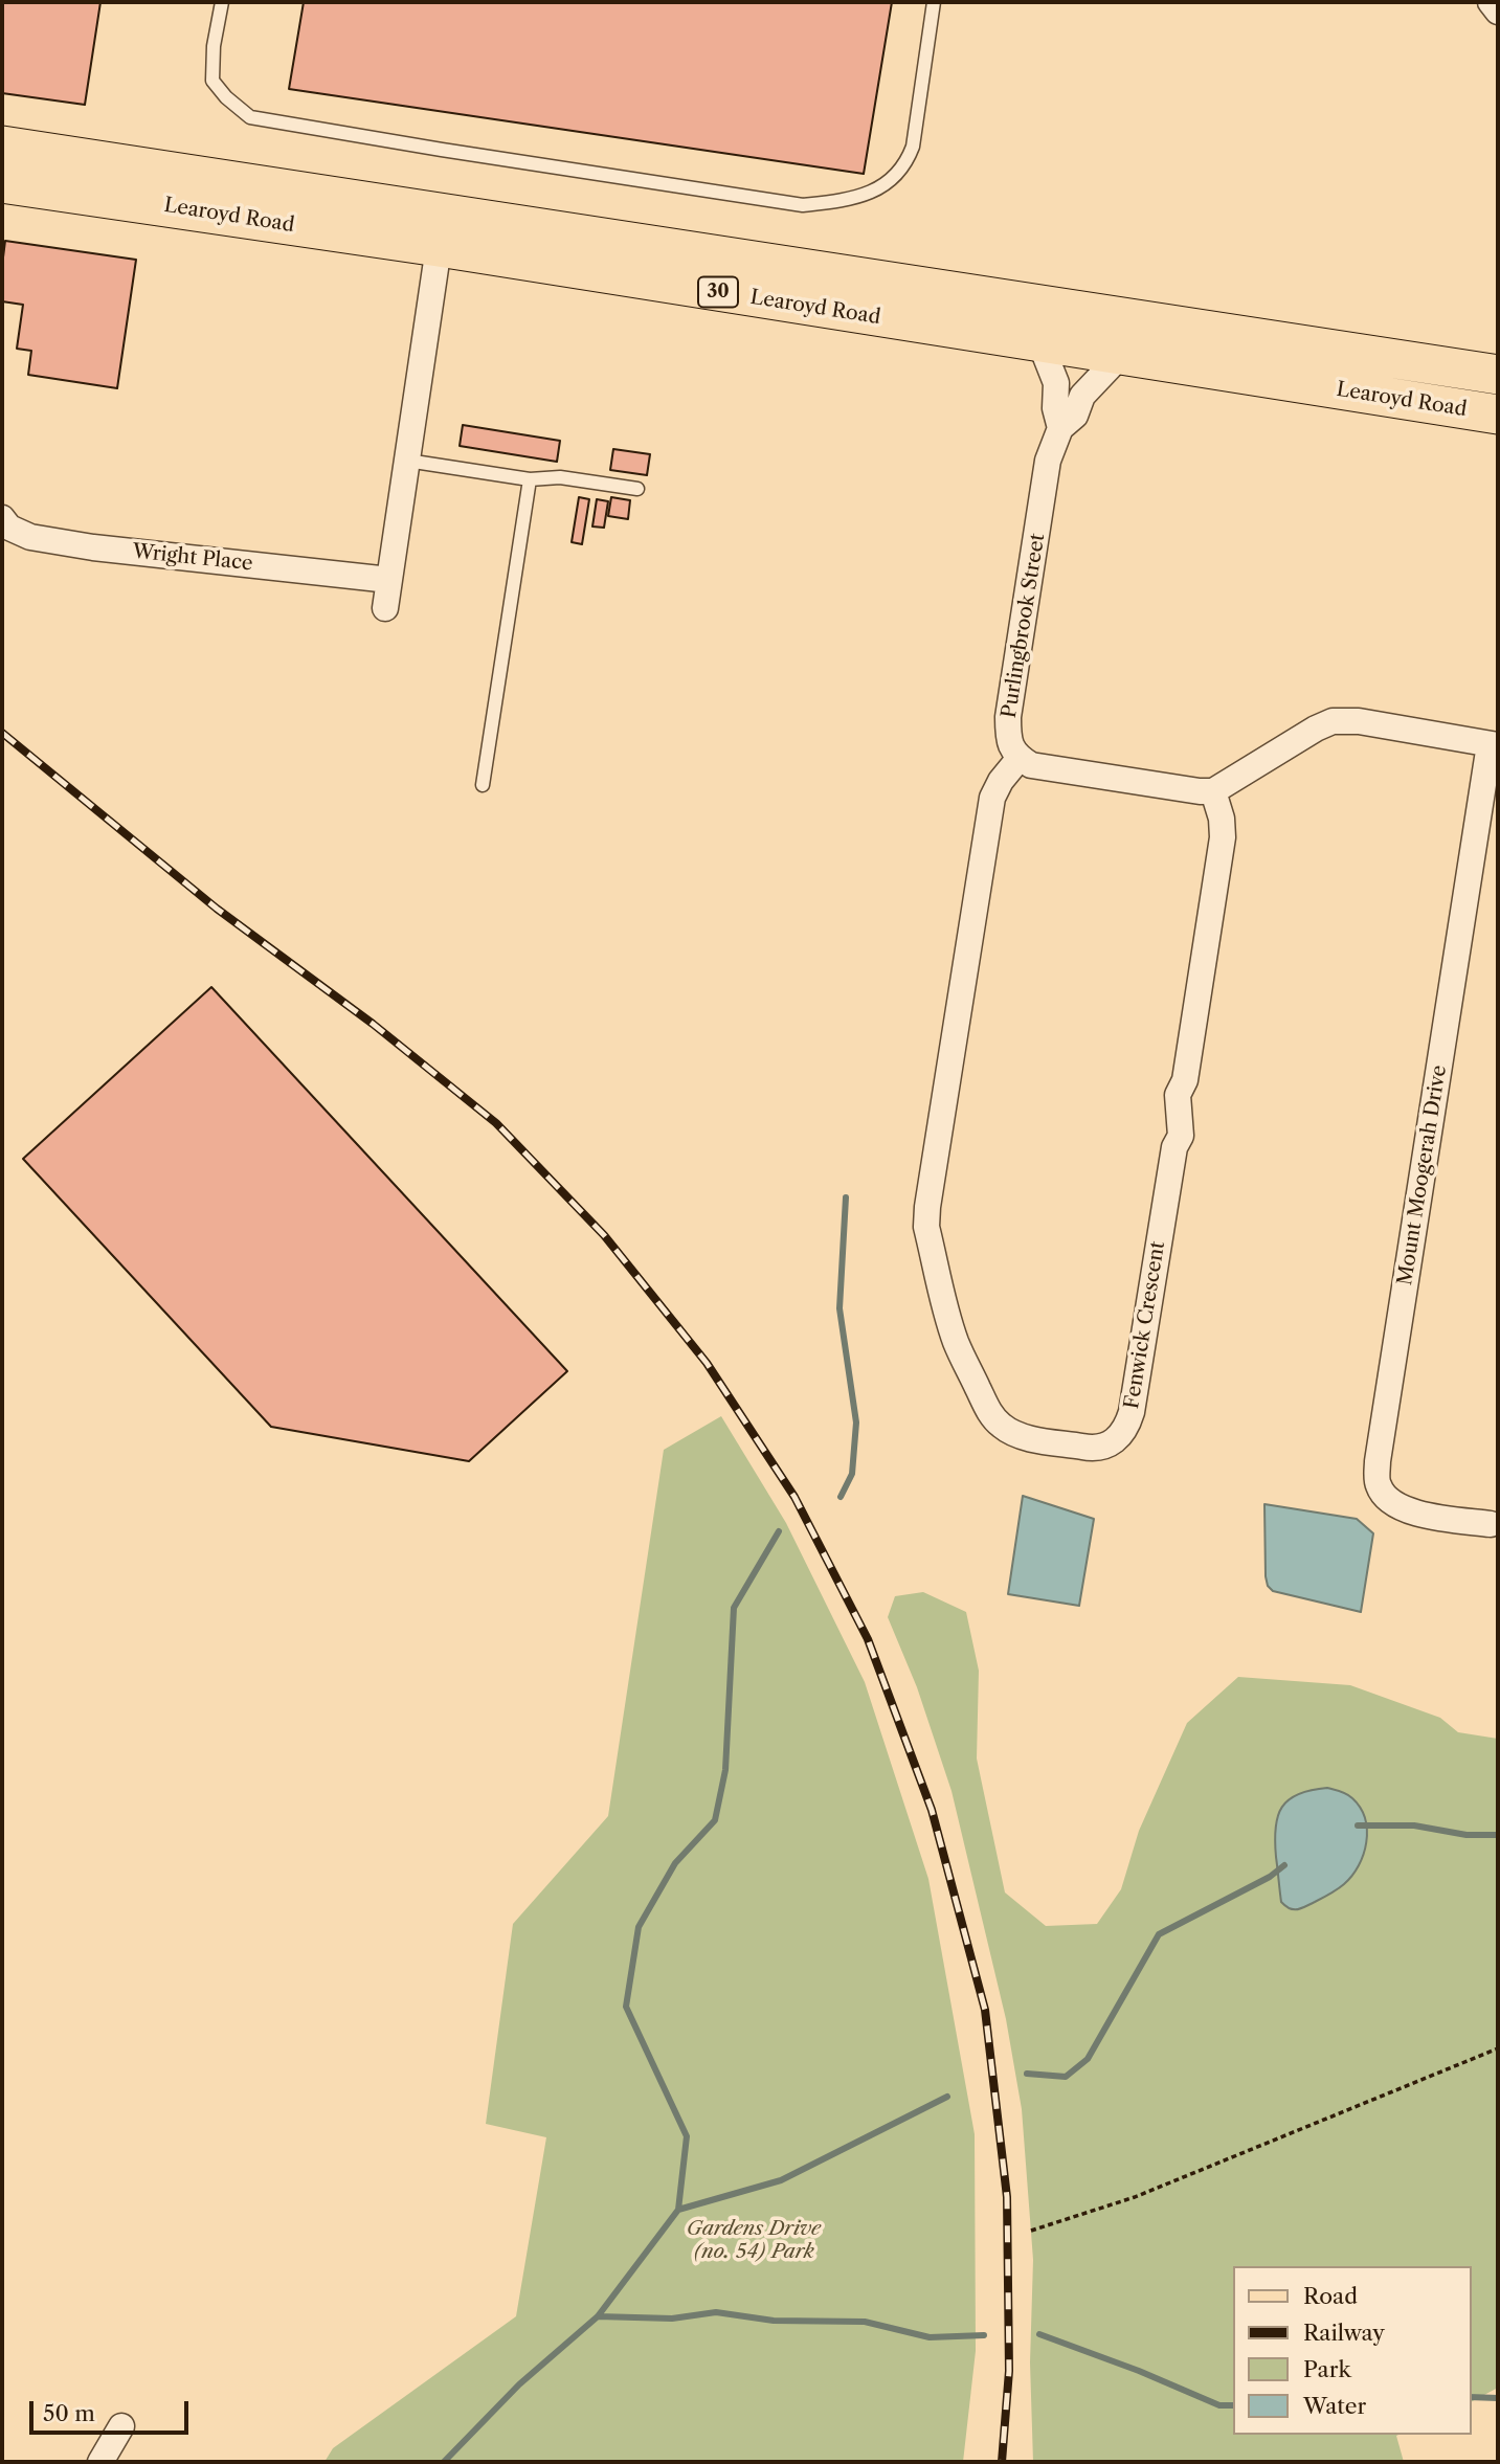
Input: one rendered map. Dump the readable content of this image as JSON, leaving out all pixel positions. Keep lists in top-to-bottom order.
{
  "streets": {
    "main road": ["Learoyd Road", "30"],
    "street": [
      "Wright Place",
      "Purlingbrook Street",
      "Mount Moogerah Drive",
      "Fenwick Crescent"
    ]
  },
  "crossings": [
    ["Learoyd Road", "Purlingbrook Street"],
    ["Purlingbrook Street", "Fenwick Crescent"]
  ],
  "parks": ["Gardens Drive (no. 54) Park"],
  "legend": [
    "Road",
    "Railway",
    "Park",
    "Water"
  ],
  "scale_bar": "50 m"
}
